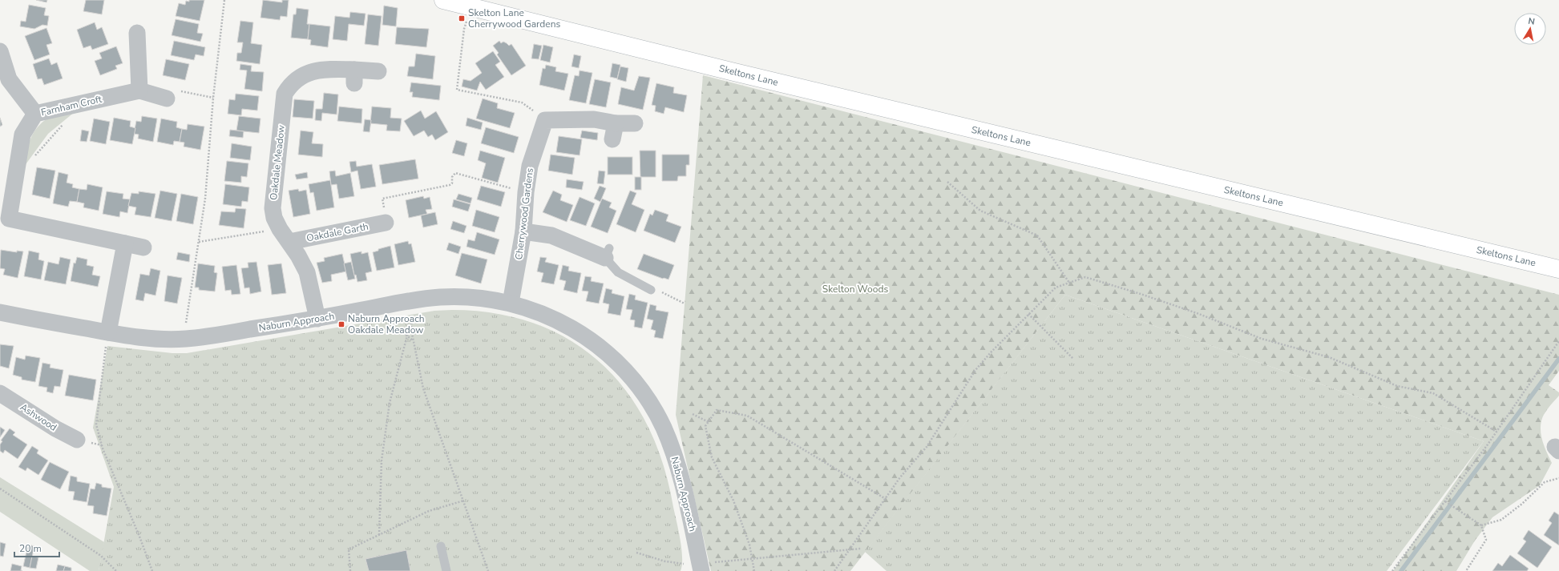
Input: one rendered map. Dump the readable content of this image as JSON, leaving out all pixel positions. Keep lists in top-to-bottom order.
{
  "streets": {
    "street": [
      "Skeltons Lane",
      "Farnham Croft",
      "Oakdale Meadow",
      "Cherrywood Gardens",
      "Oakdale Garth",
      "Naburn Approach",
      "Ashwood"
    ]
  },
  "crossings": [
    ["Oakdale Meadow", "Oakdale Garth"],
    ["Oakdale Meadow", "Naburn Approach"],
    ["Cherrywood Gardens", "Naburn Approach"]
  ],
  "parks": ["Skelton Woods"],
  "places": {
    "transit": ["Skelton Lane Cherrywood Gardens", "Naburn Approach Oakdale Meadow"]
  },
  "scale_bar": "20 m",
  "north": "top"
}
